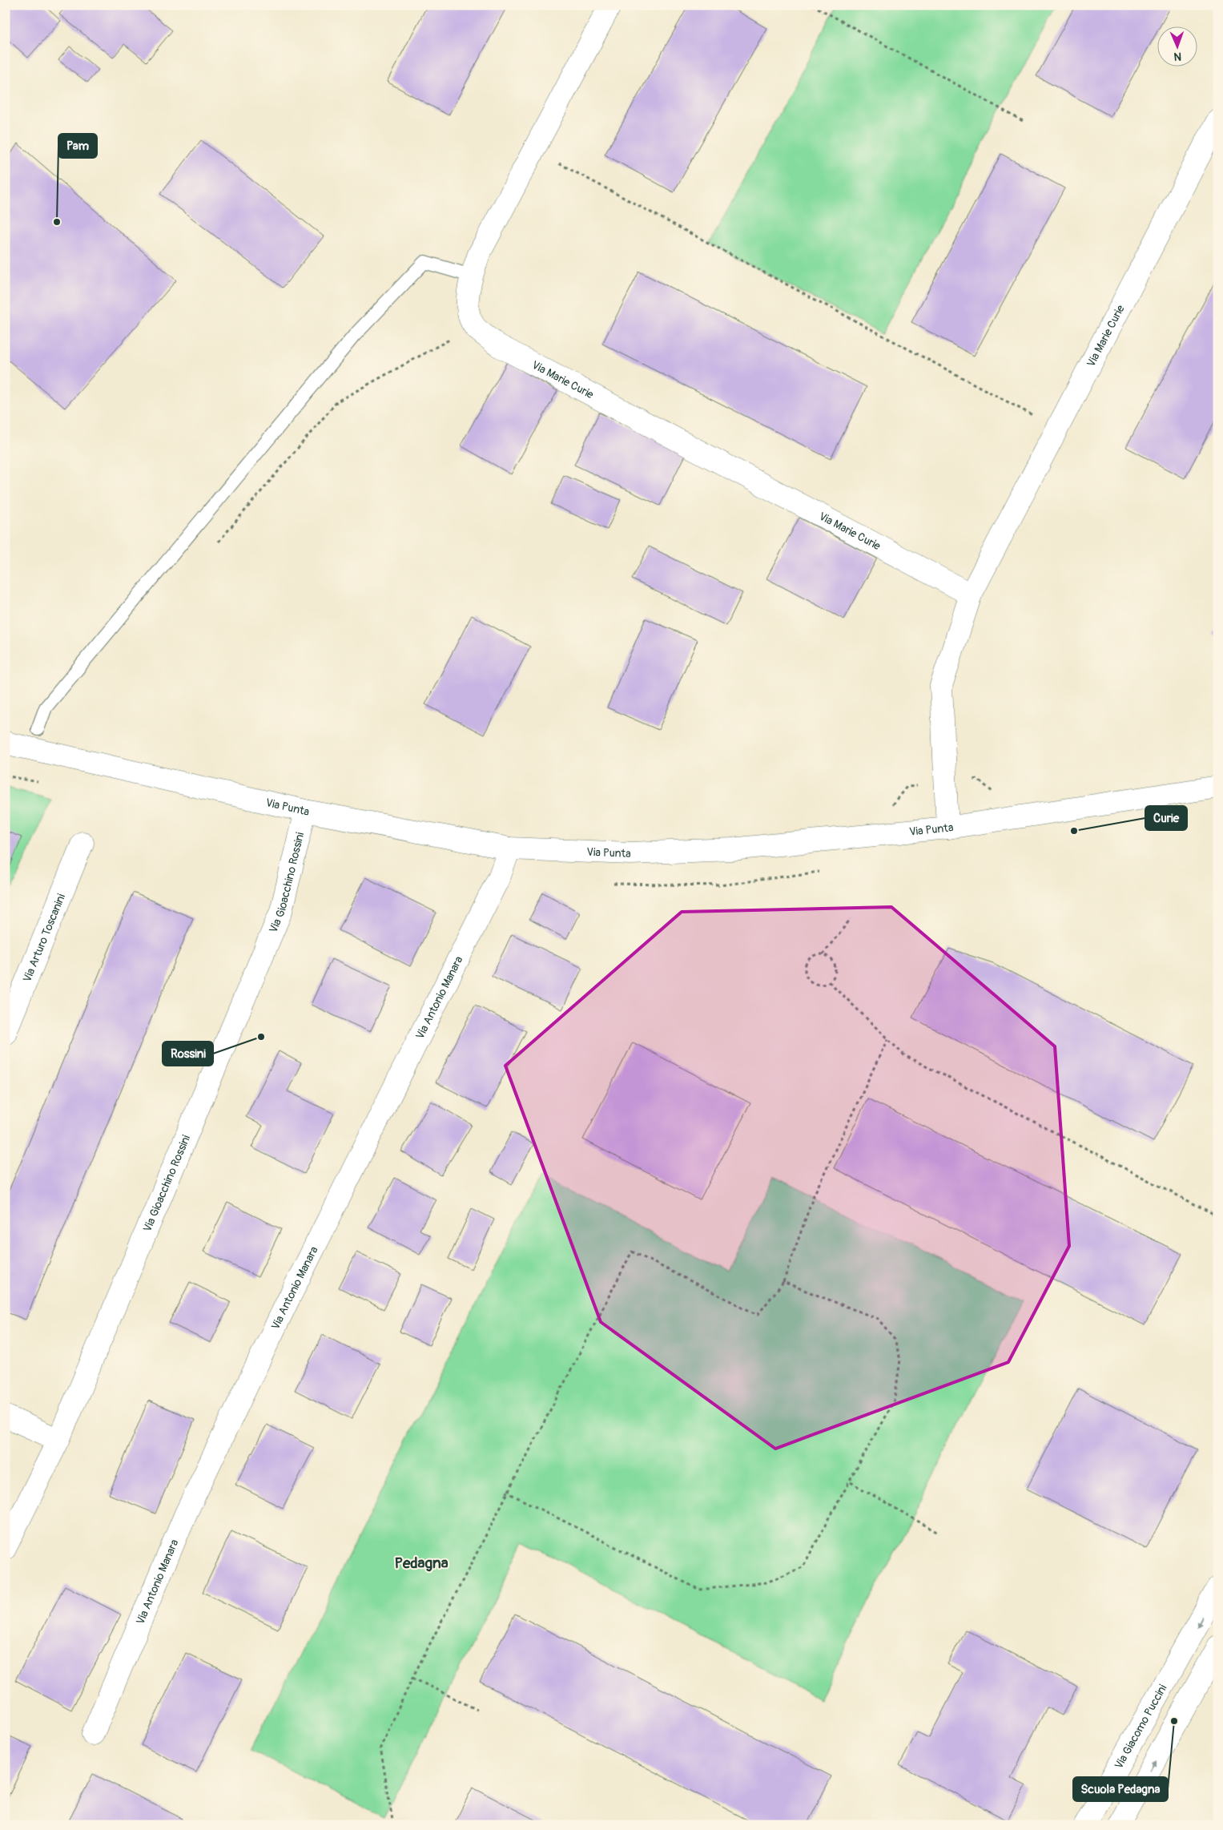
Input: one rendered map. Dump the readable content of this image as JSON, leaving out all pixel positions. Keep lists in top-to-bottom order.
{
  "streets": {
    "street": [
      "Via Marie Curie",
      "Via Punta",
      "Via Gioacchino Rossini",
      "Via Arturo Toscanini",
      "Via Antonio Manara",
      "Via Giacomo Puccini"
    ]
  },
  "crossings": [
    ["Via Marie Curie", "Via Punta"],
    ["Via Punta", "Via Gioacchino Rossini"],
    ["Via Punta", "Via Antonio Manara"]
  ],
  "districts": ["Pedagna"],
  "places": [
    "Pam",
    "Curie",
    "Rossini",
    "Scuola Pedagna"
  ],
  "north": "bottom"
}
